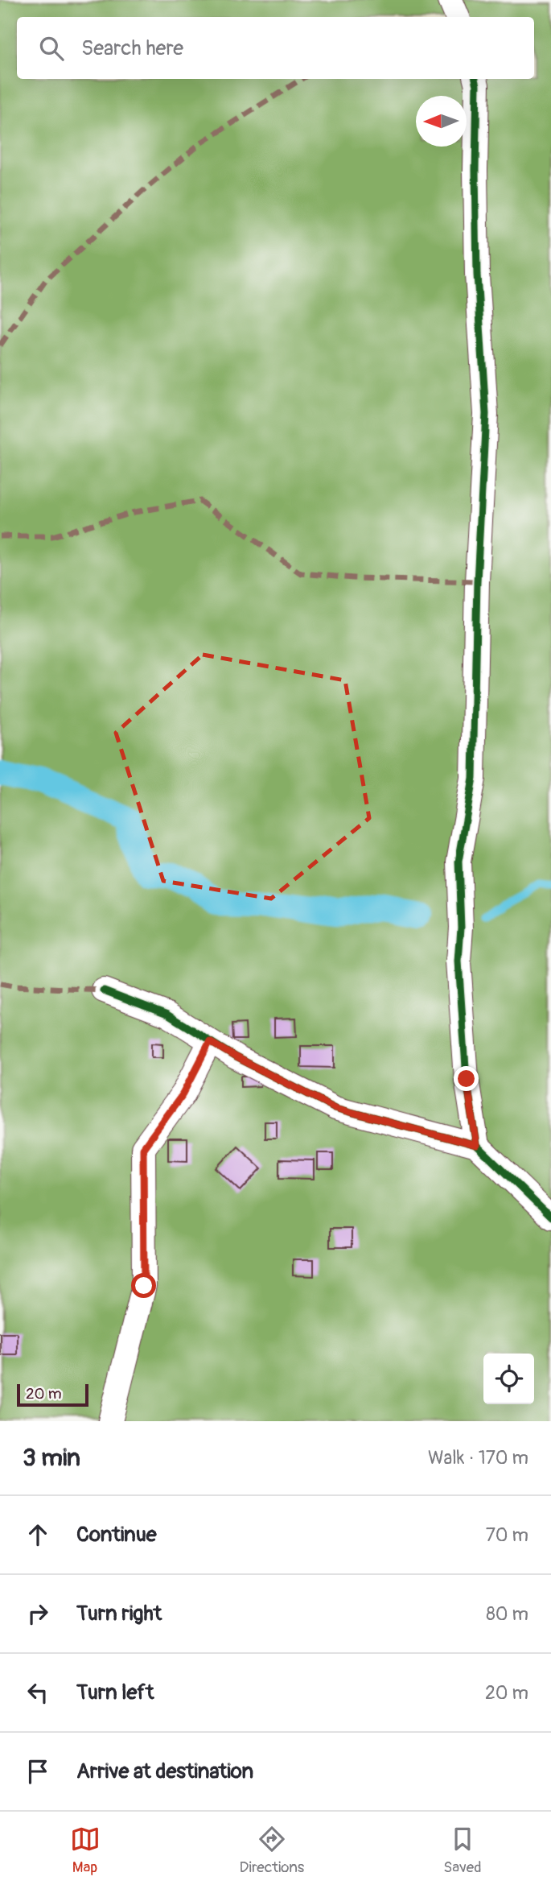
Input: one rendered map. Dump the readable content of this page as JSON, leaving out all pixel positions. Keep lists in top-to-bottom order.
{
  "scale_bar": "20 m",
  "north": "left",
  "page": {
    "search": "Search here",
    "scale": "20 m",
    "heading": ["3 min", "Walk · 170 m"],
    "list": [
      ["Continue", "70 m"],
      ["Turn right", "80 m"],
      ["Turn left", "20 m"],
      "Arrive at destination"
    ],
    "nav": ["Map", "Directions", "Saved"]
  }
}
